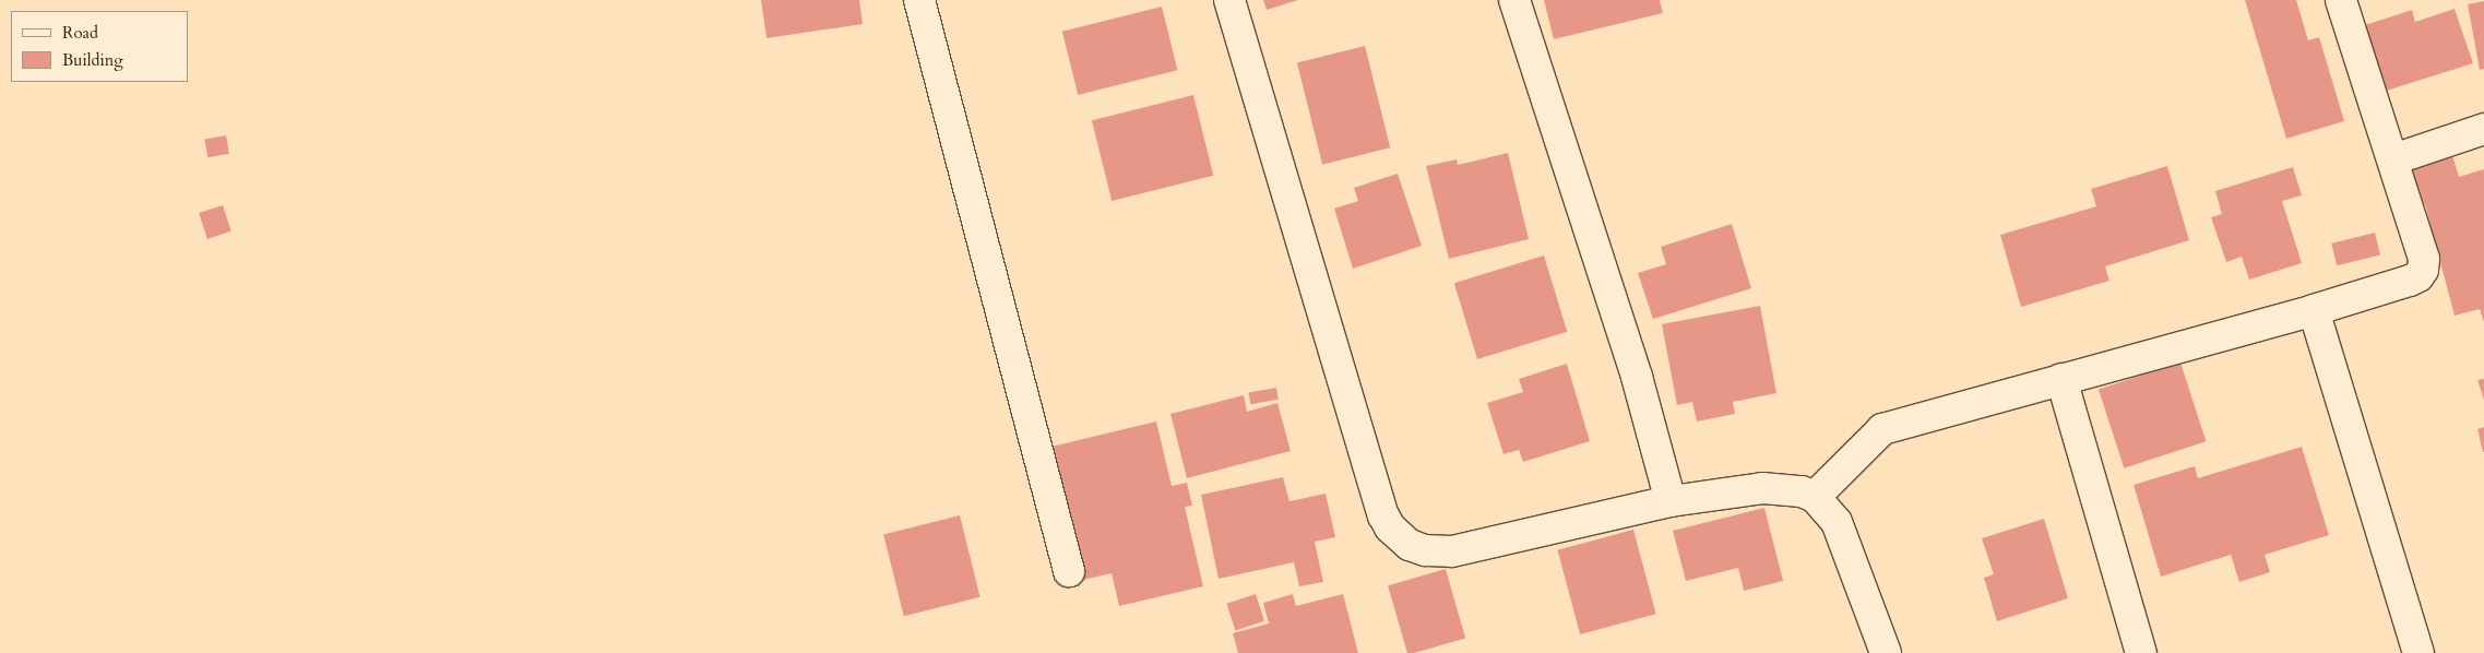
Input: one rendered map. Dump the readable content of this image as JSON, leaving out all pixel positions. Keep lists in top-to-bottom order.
{
  "legend": ["Road", "Building"]
}
